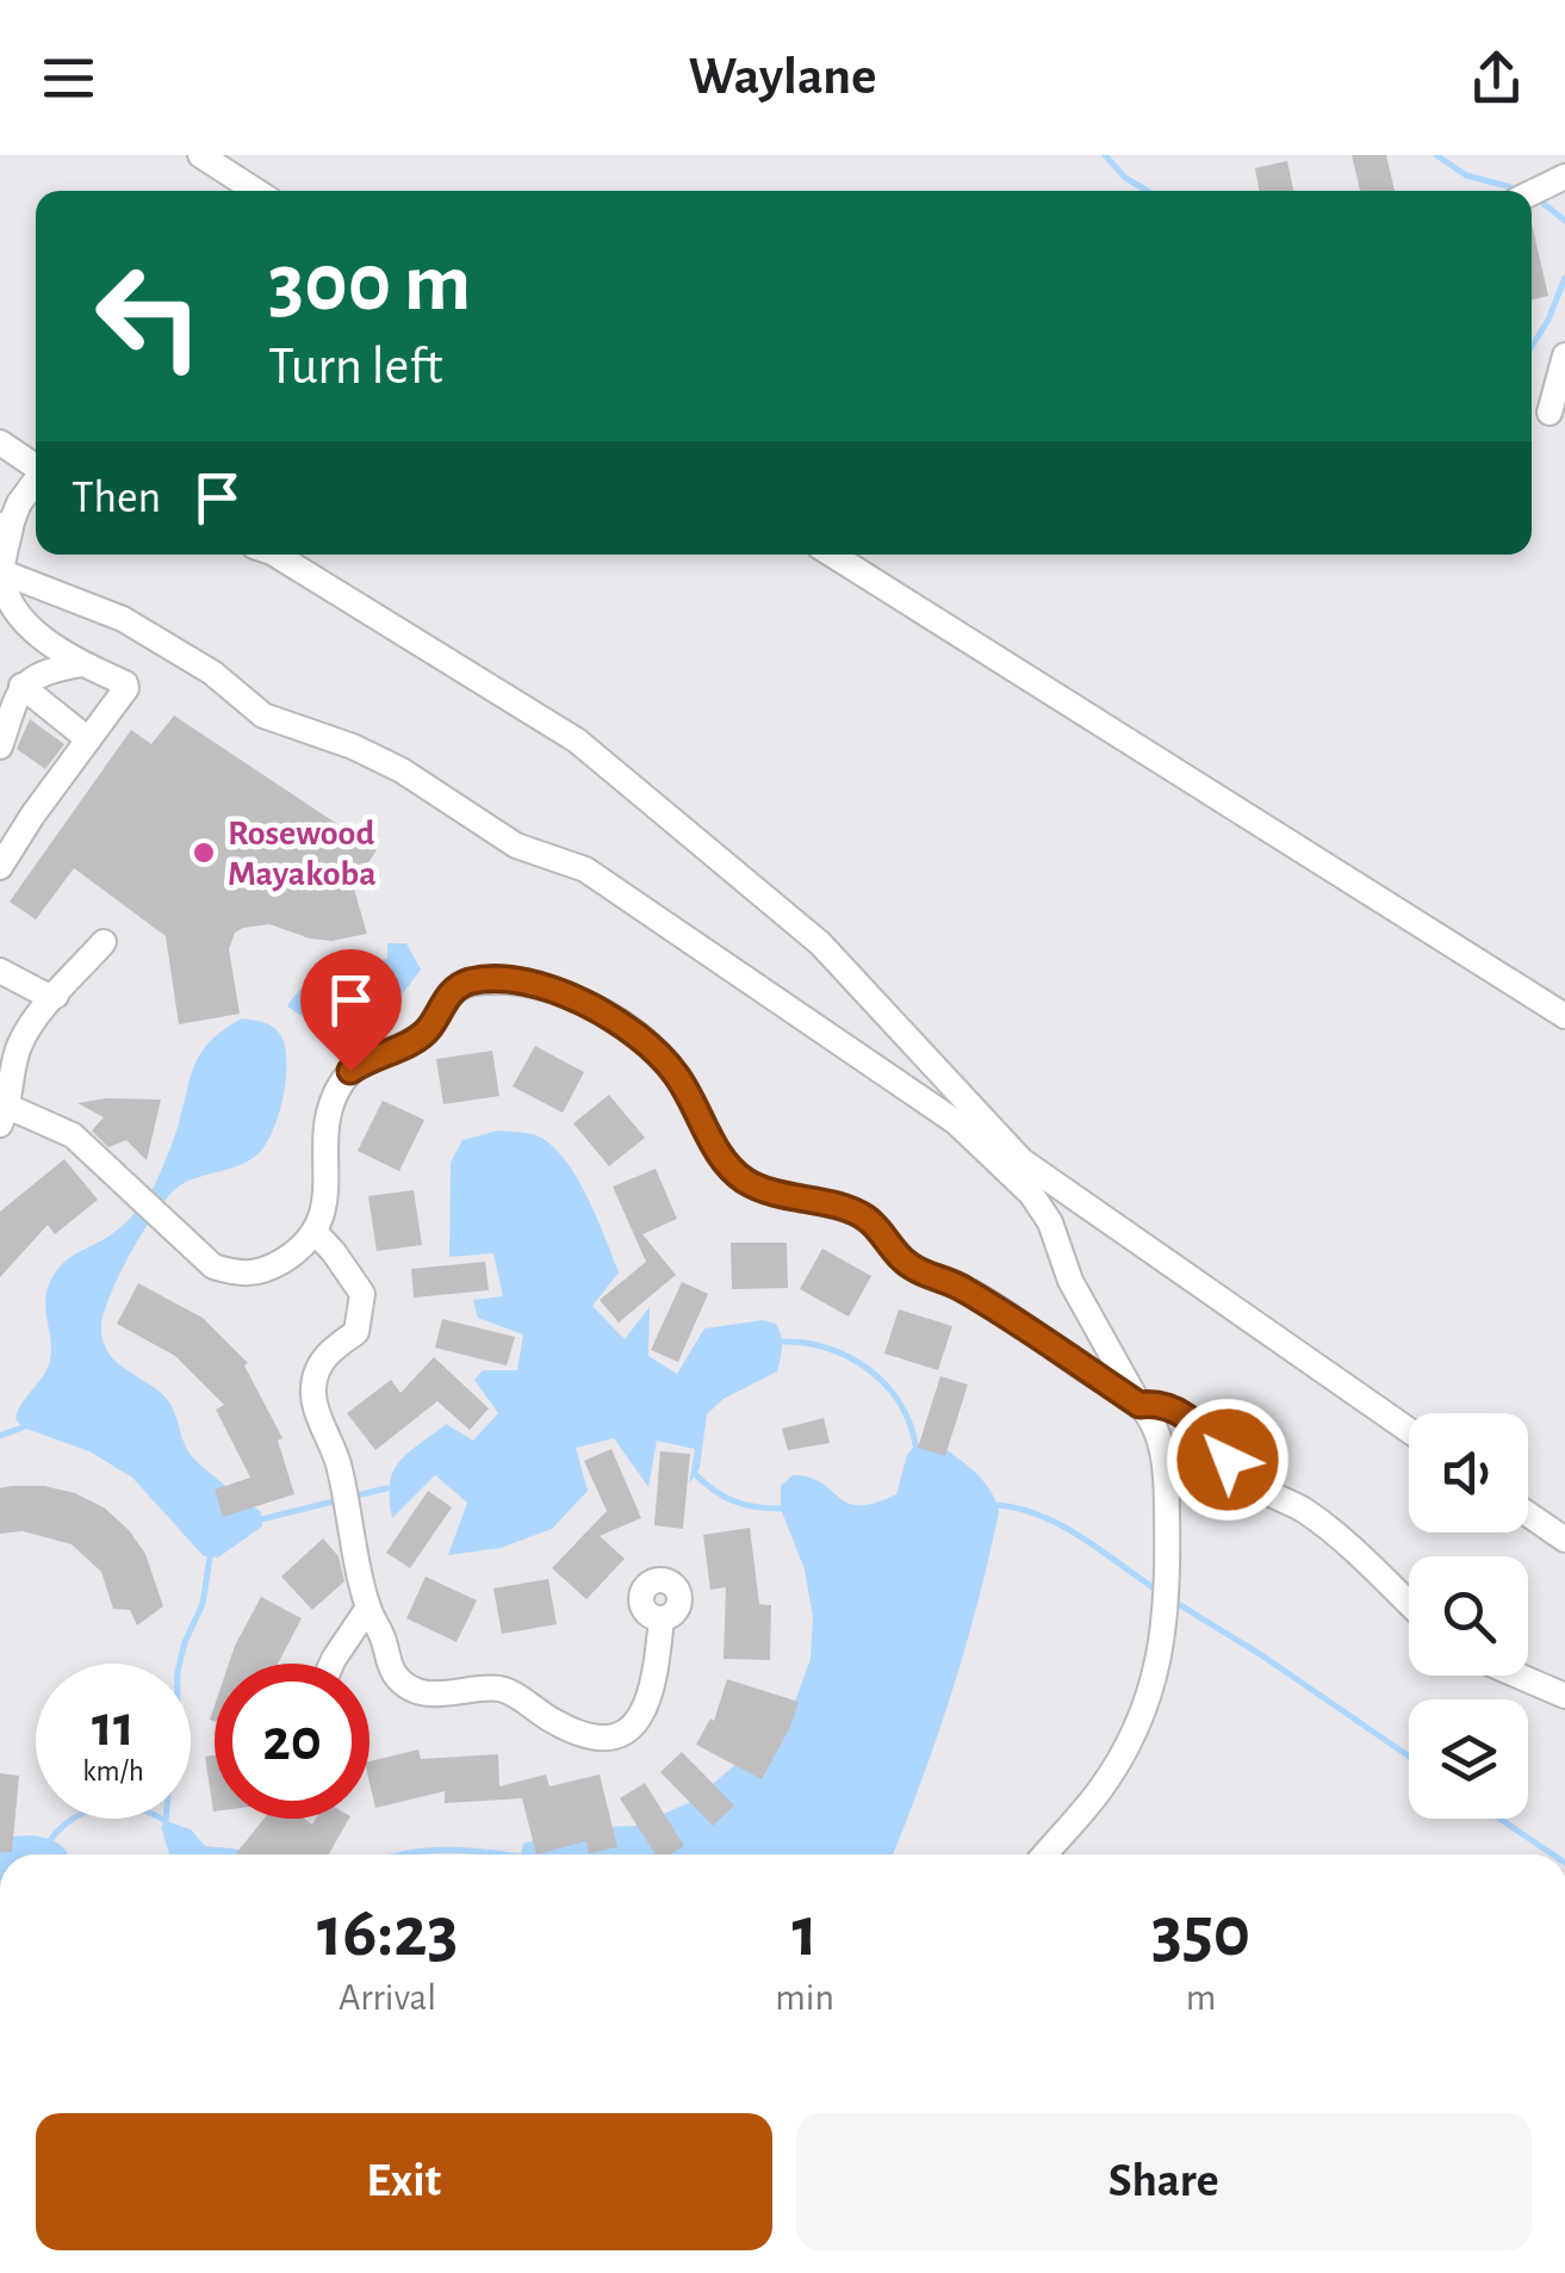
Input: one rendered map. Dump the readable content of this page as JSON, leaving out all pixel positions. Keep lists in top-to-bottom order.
{
  "places": ["Rosewood Mayakoba"],
  "page": {
    "header": "Waylane",
    "turn": ["300 m", "Turn left"],
    "then": "Then",
    "speed": "11 km/h",
    "limit": "20",
    "eta": [
      "16:23",
      "Arrival",
      "1",
      "min",
      "350",
      "m"
    ],
    "buttons": ["Exit", "Share"]
  }
}
